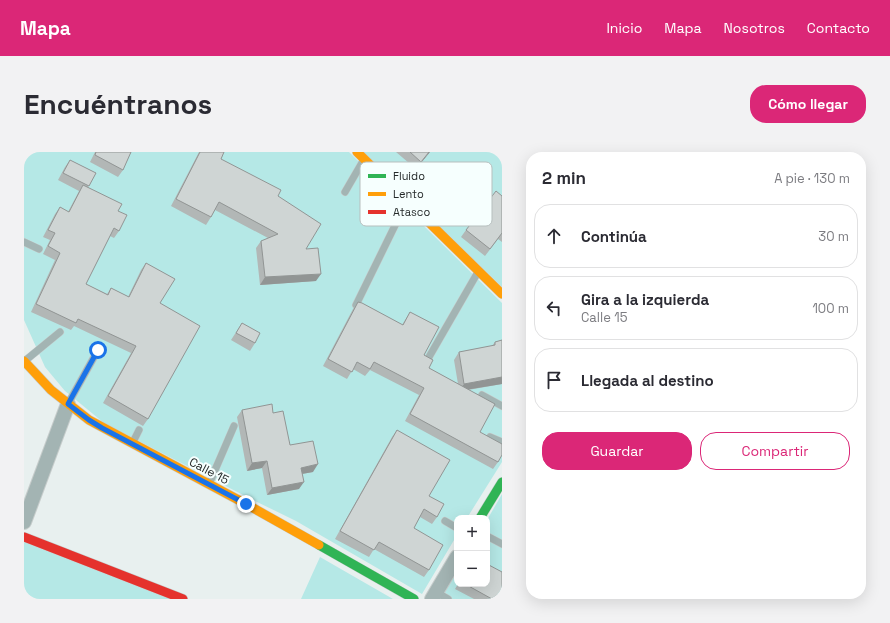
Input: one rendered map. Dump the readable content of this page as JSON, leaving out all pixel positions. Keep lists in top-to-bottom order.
{
  "streets": {
    "street": ["Calle 15"]
  },
  "legend": ["Fluido", "Lento", "Atasco"],
  "page": {
    "header": "Mapa",
    "nav": [
      "Inicio",
      "Mapa",
      "Nosotros",
      "Contacto"
    ],
    "buttons": [
      "Cómo llegar",
      ["Guardar", "Compartir"]
    ],
    "title": "Encuéntranos",
    "heading": ["2 min", "A pie · 130 m"],
    "list": [
      ["Continúa", "30 m"],
      ["Gira a la izquierda", "Calle 15", "100 m"],
      "Llegada al destino"
    ],
    "map_buttons": ["+", "−"]
  }
}
